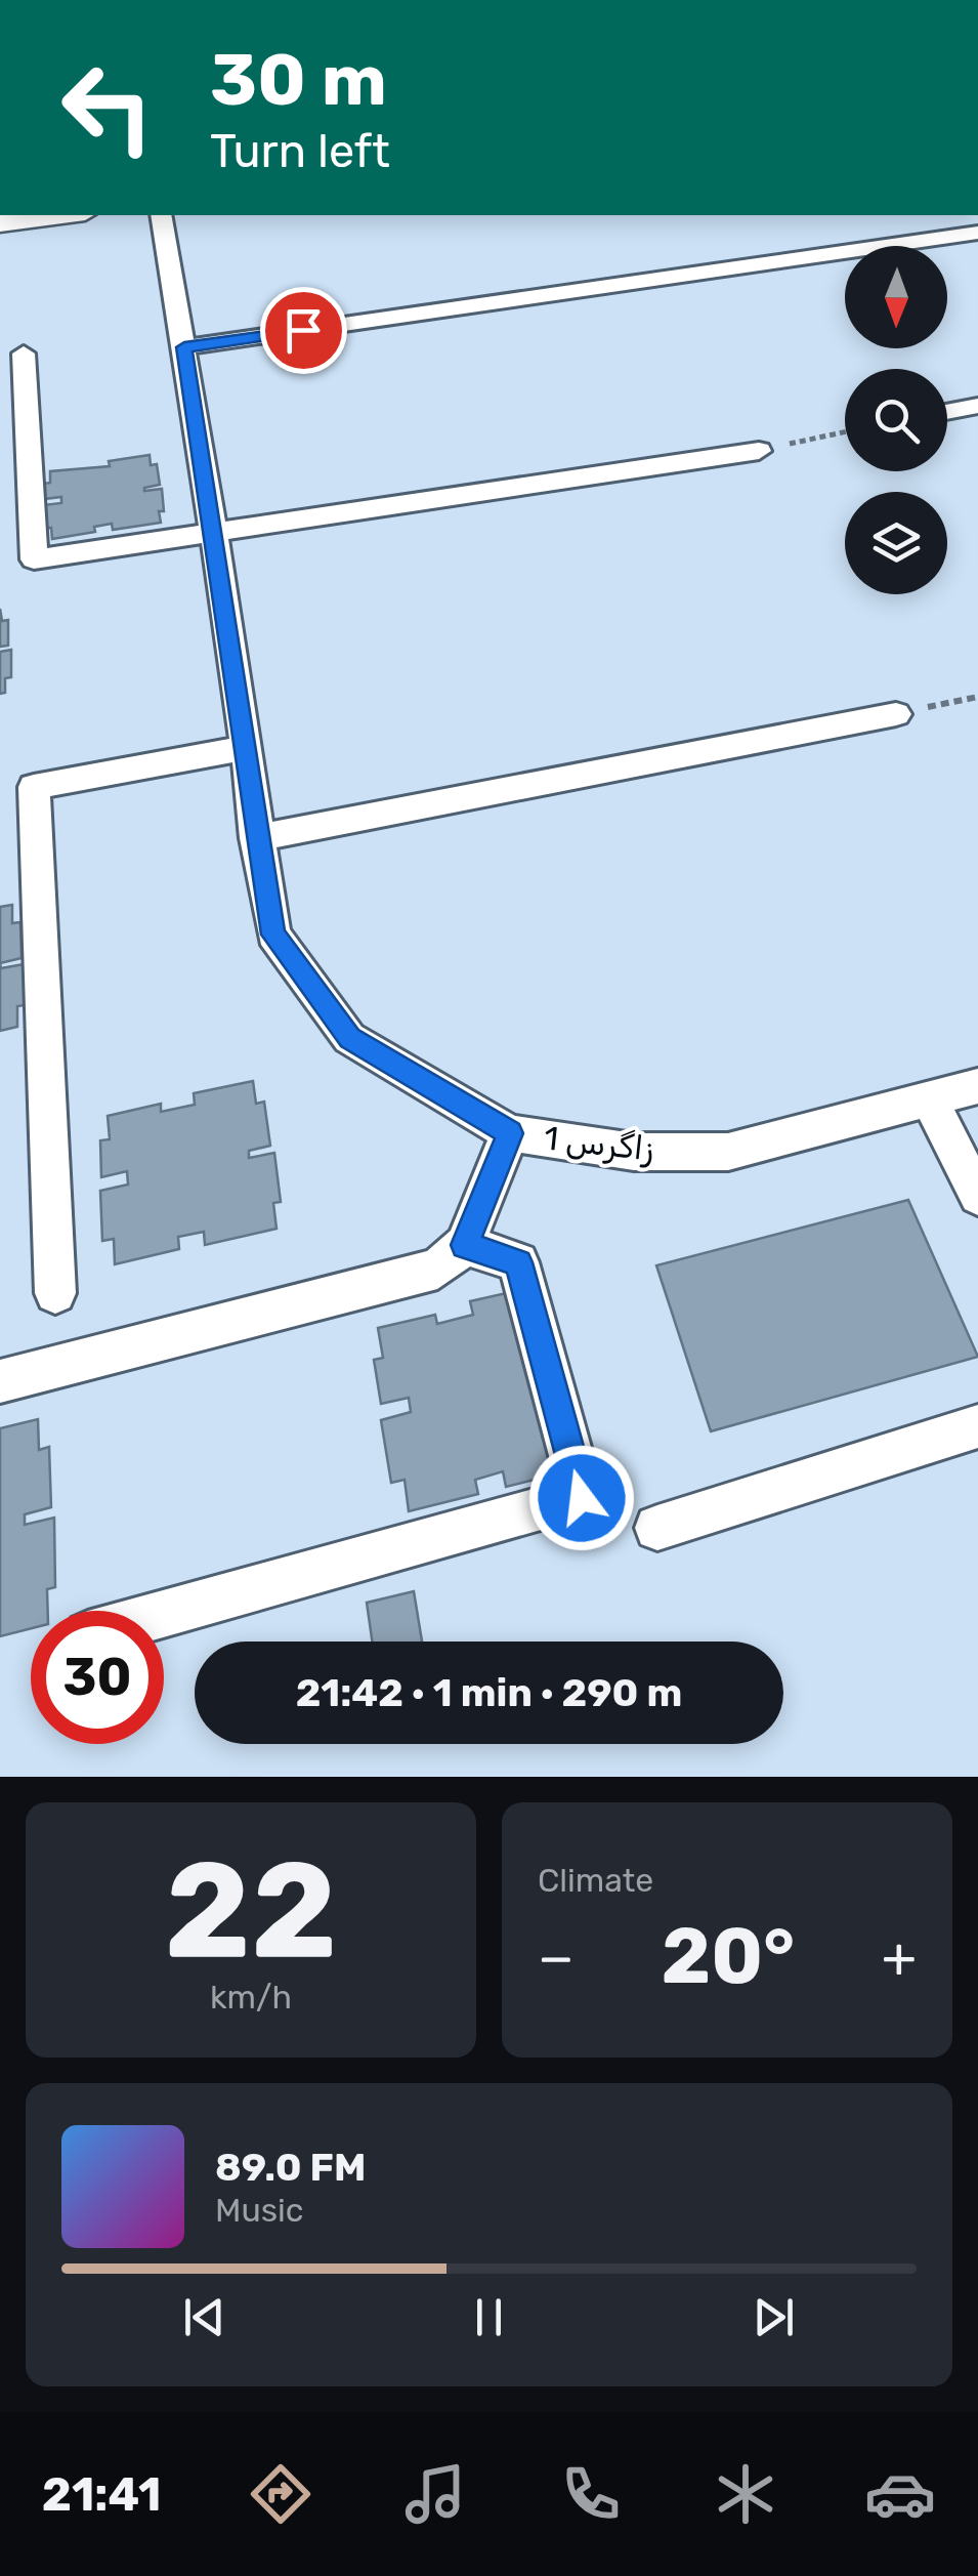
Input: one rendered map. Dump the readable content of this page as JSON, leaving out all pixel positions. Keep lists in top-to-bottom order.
{
  "streets": {
    "street": ["زاگرس 1"]
  },
  "north": "bottom",
  "page": {
    "turn": ["30 m", "Turn left"],
    "limit": "30",
    "trip": "21:42 · 1 min · 290 m",
    "tile": [
      ["22", "km/h"],
      "Climate"
    ],
    "heat": ["−", "20°", "+"],
    "song": ["89.0 FM", "Music"],
    "tabs": "21:41"
  }
}
